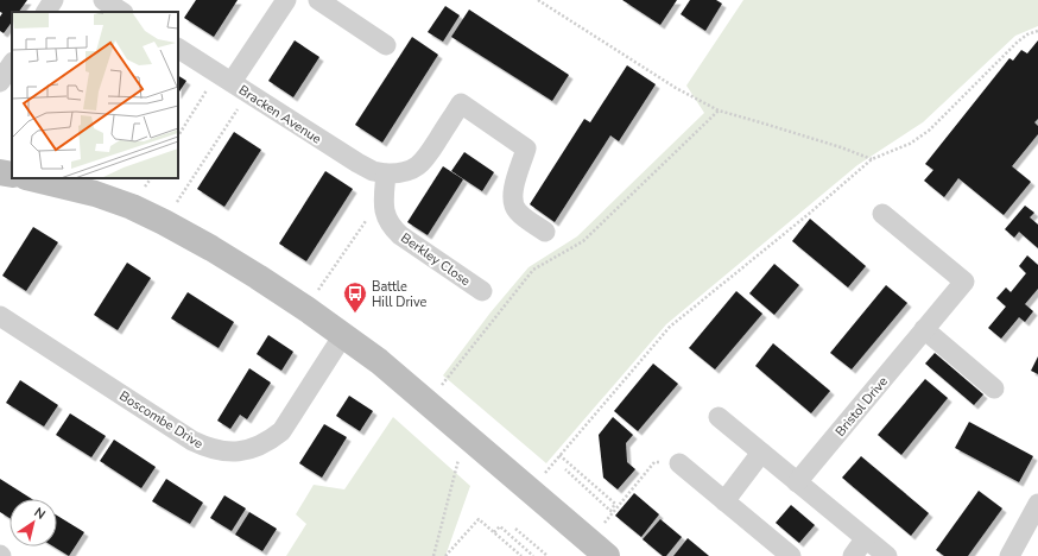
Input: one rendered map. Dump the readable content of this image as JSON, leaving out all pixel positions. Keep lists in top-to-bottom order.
{
  "streets": {
    "street": [
      "Bracken Avenue",
      "Berkley Close",
      "Bristol Drive",
      "Boscombe Drive"
    ]
  },
  "crossings": [
    ["Bracken Avenue", "Berkley Close"]
  ],
  "places": {
    "bus stop": ["Battle Hill Drive"]
  },
  "north": "top right"
}
